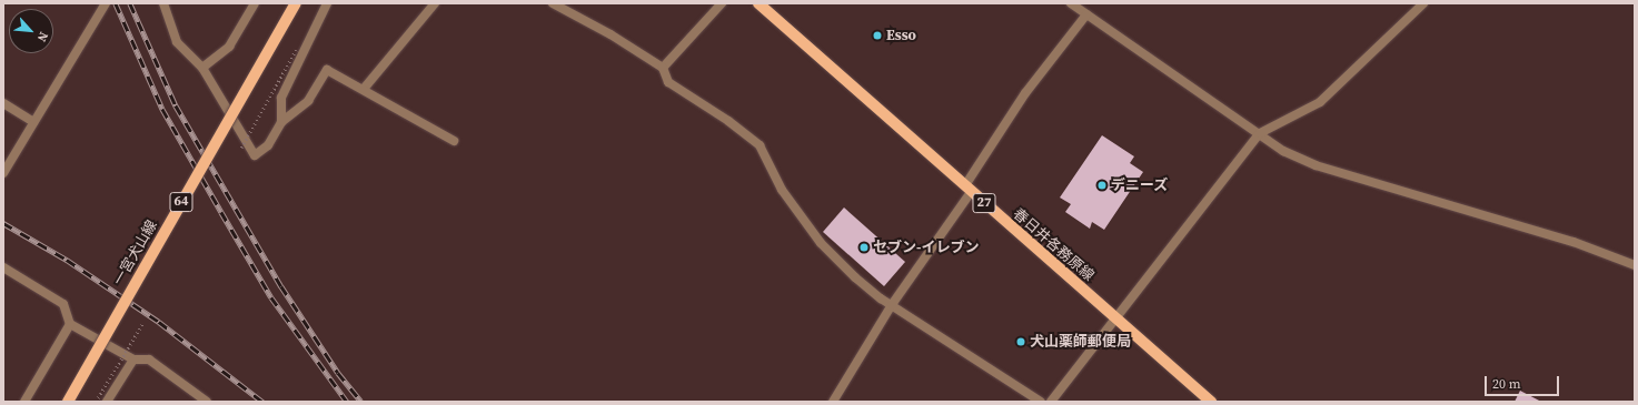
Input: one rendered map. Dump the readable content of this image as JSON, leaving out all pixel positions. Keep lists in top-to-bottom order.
{
  "streets": {
    "main road": [
      "64",
      "27",
      "春日井各務原線",
      "一宮犬山線"
    ]
  },
  "places": [
    "Esso",
    "デニーズ",
    "セブン-イレブン",
    "犬山薬師郵便局"
  ],
  "scale_bar": "20 m",
  "north": "bottom right"
}
